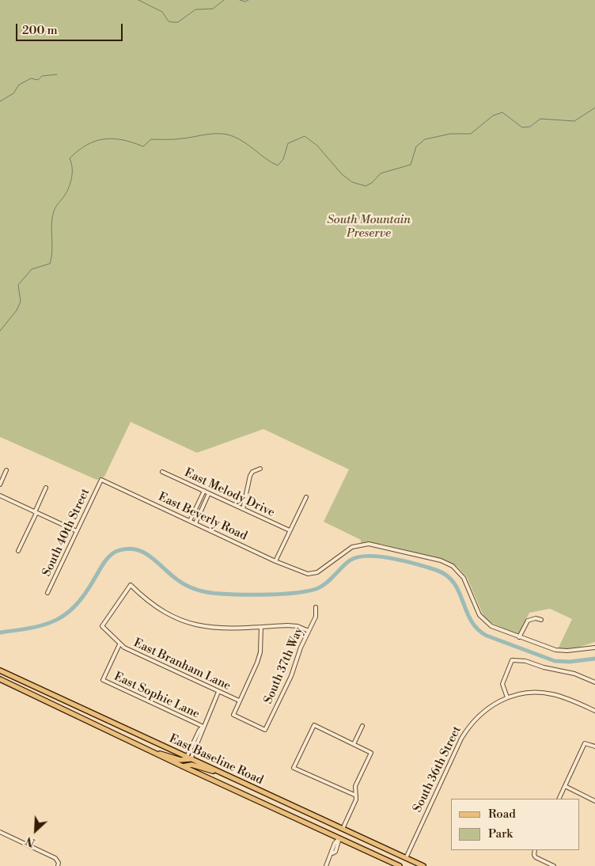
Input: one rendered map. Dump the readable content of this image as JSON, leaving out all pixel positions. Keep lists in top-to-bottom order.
{
  "streets": {
    "main road": ["East Baseline Road"],
    "street": [
      "East Melody Drive",
      "East Beverly Road",
      "South 40th Street",
      "East Branham Lane",
      "South 37th Way",
      "East Sophie Lane",
      "South 36th Street"
    ]
  },
  "crossings": [
    ["East Beverly Road", "South 40th Street"],
    ["East Branham Lane", "South 37th Way"],
    ["East Branham Lane", "East Sophie Lane"],
    ["East Baseline Road", "South 36th Street"]
  ],
  "parks": ["South Mountain Preserve"],
  "legend": ["Road", "Park"],
  "scale_bar": "200 m",
  "north": "bottom left"
}
